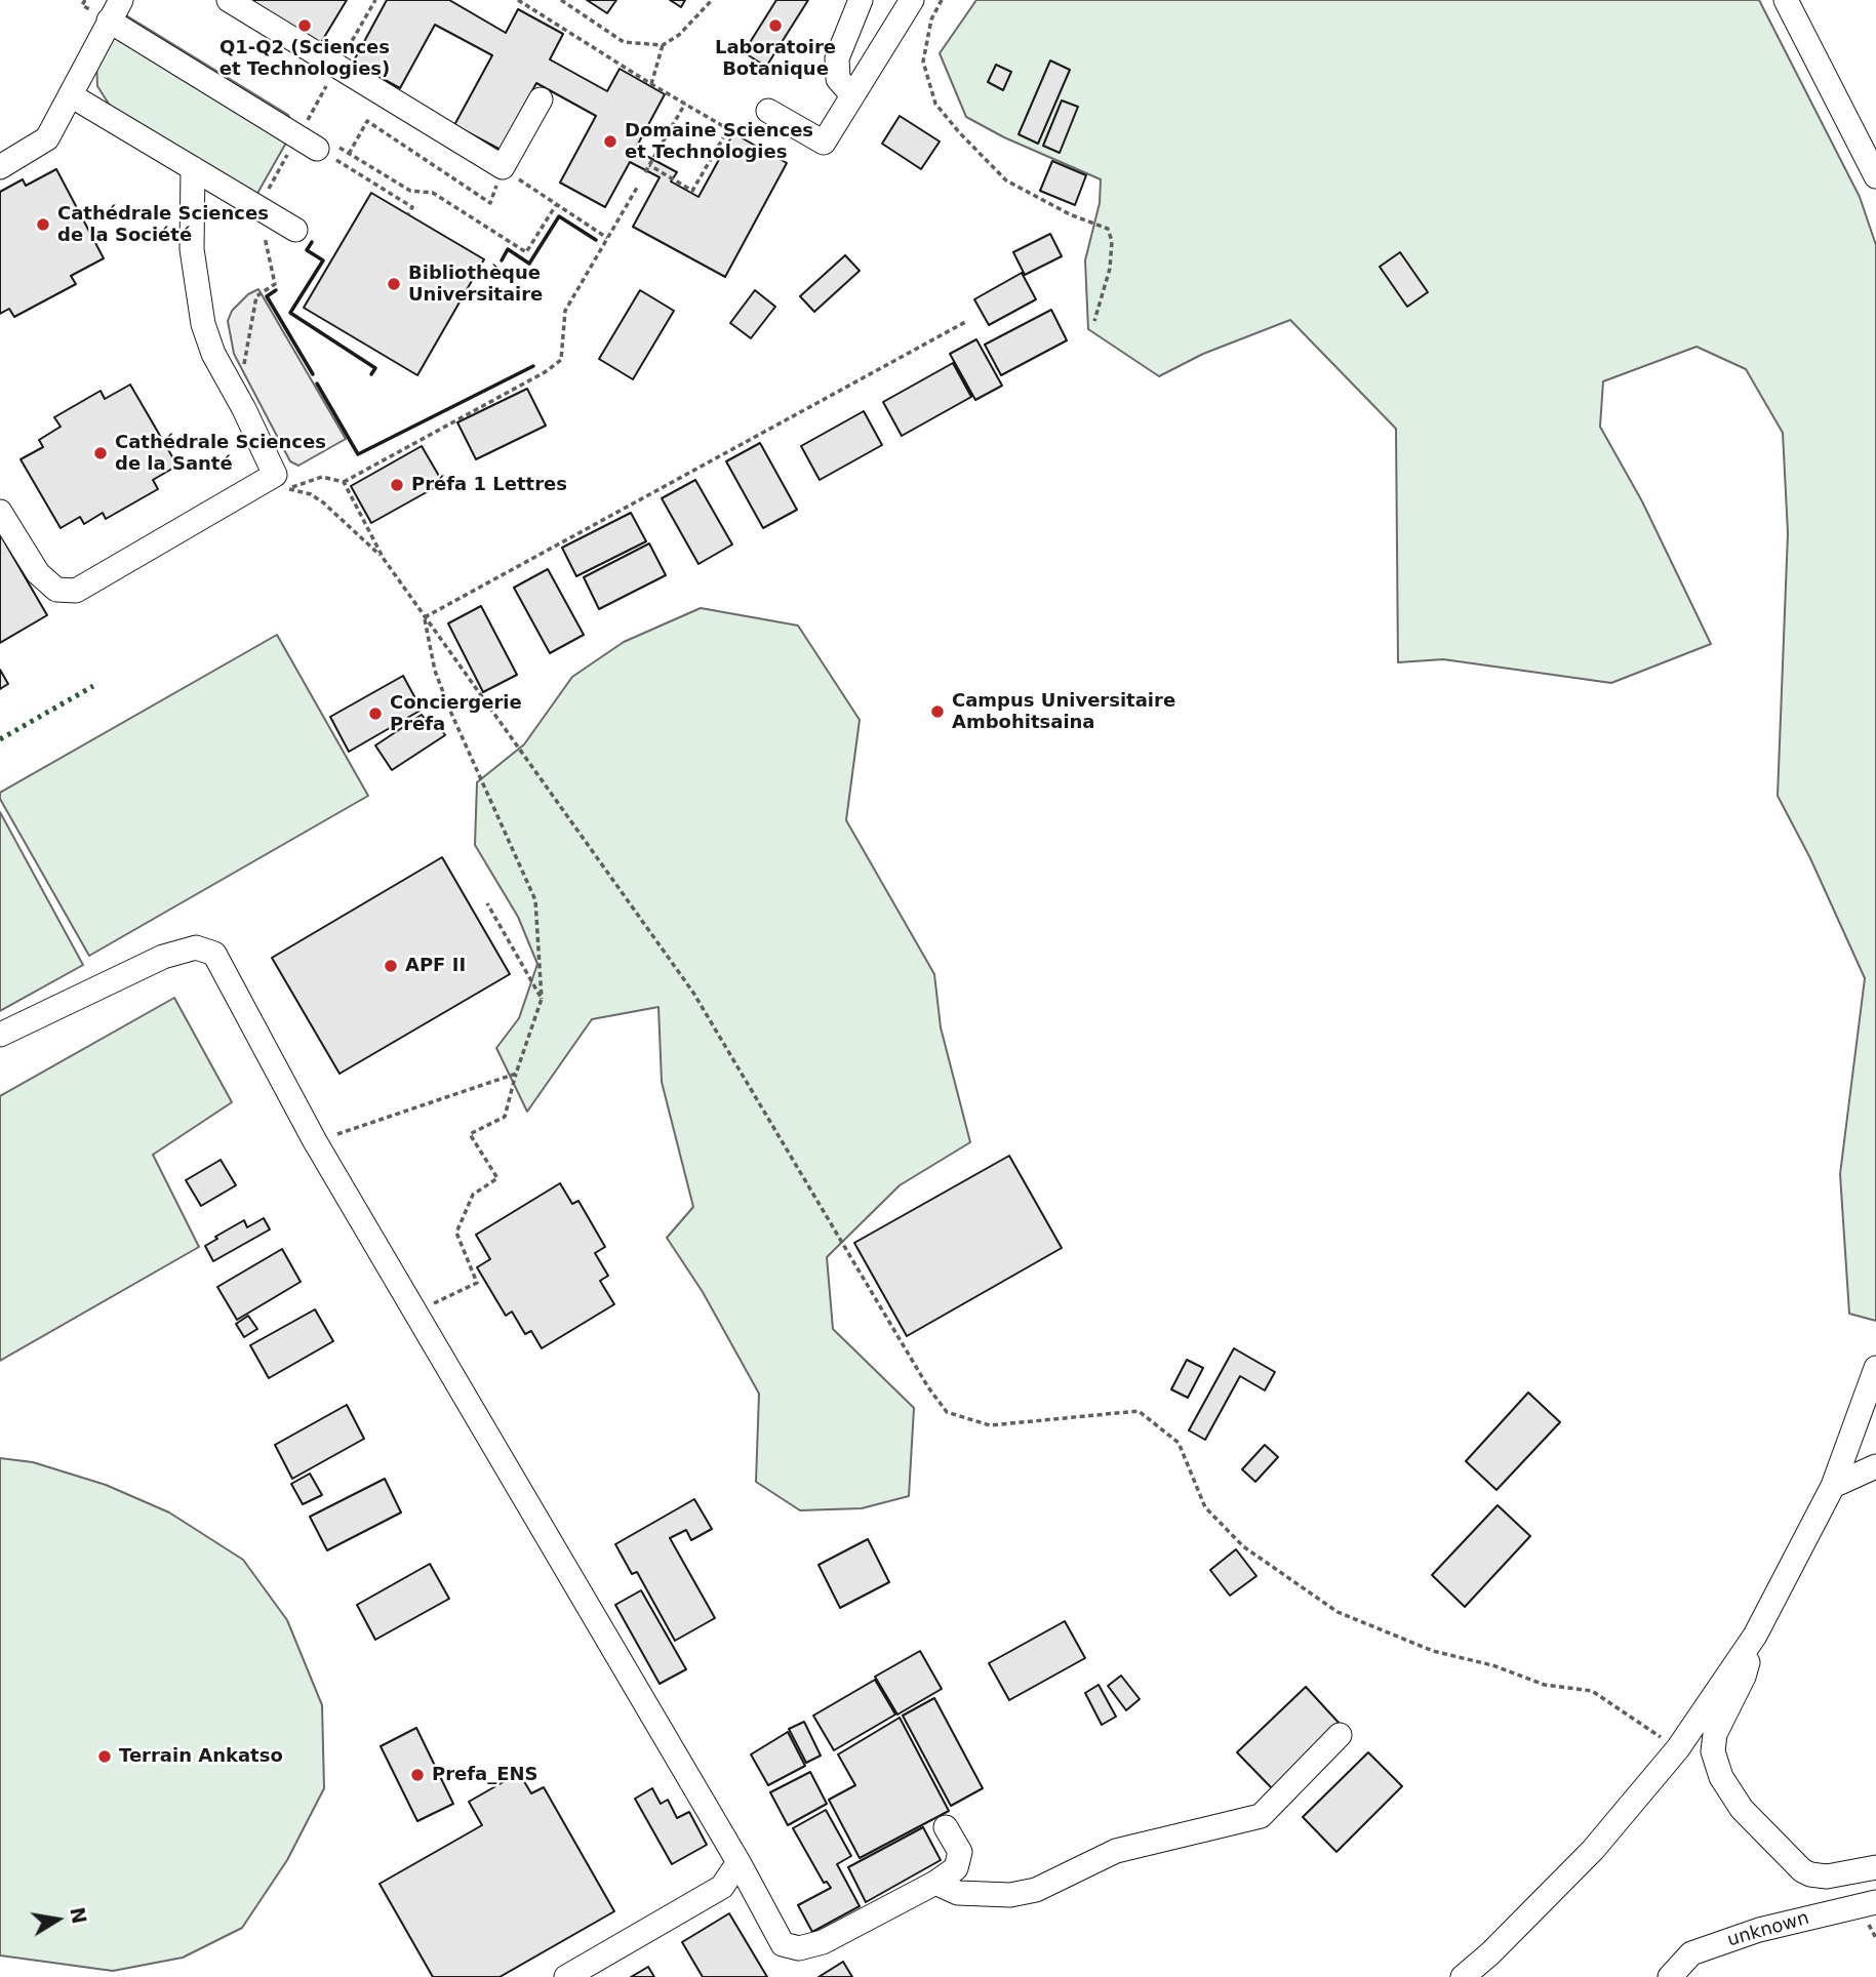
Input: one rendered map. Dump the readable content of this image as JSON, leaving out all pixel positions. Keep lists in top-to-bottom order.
{
  "streets": {
    "street": ["unknown"]
  },
  "places": [
    "Q1-Q2 (Sciences et Technologies)",
    "Laboratoire Botanique",
    "Domaine Sciences et Technologies",
    "Cathédrale Sciences de la Société",
    "Bibliothèque Universitaire",
    "Cathédrale Sciences de la Santé",
    "Préfa 1 Lettres",
    "Campus Universitaire Ambohitsaina",
    "Conciergerie Prefa",
    "APF II",
    "Terrain Ankatso",
    "Prefa_ENS"
  ],
  "north": "right"
}
